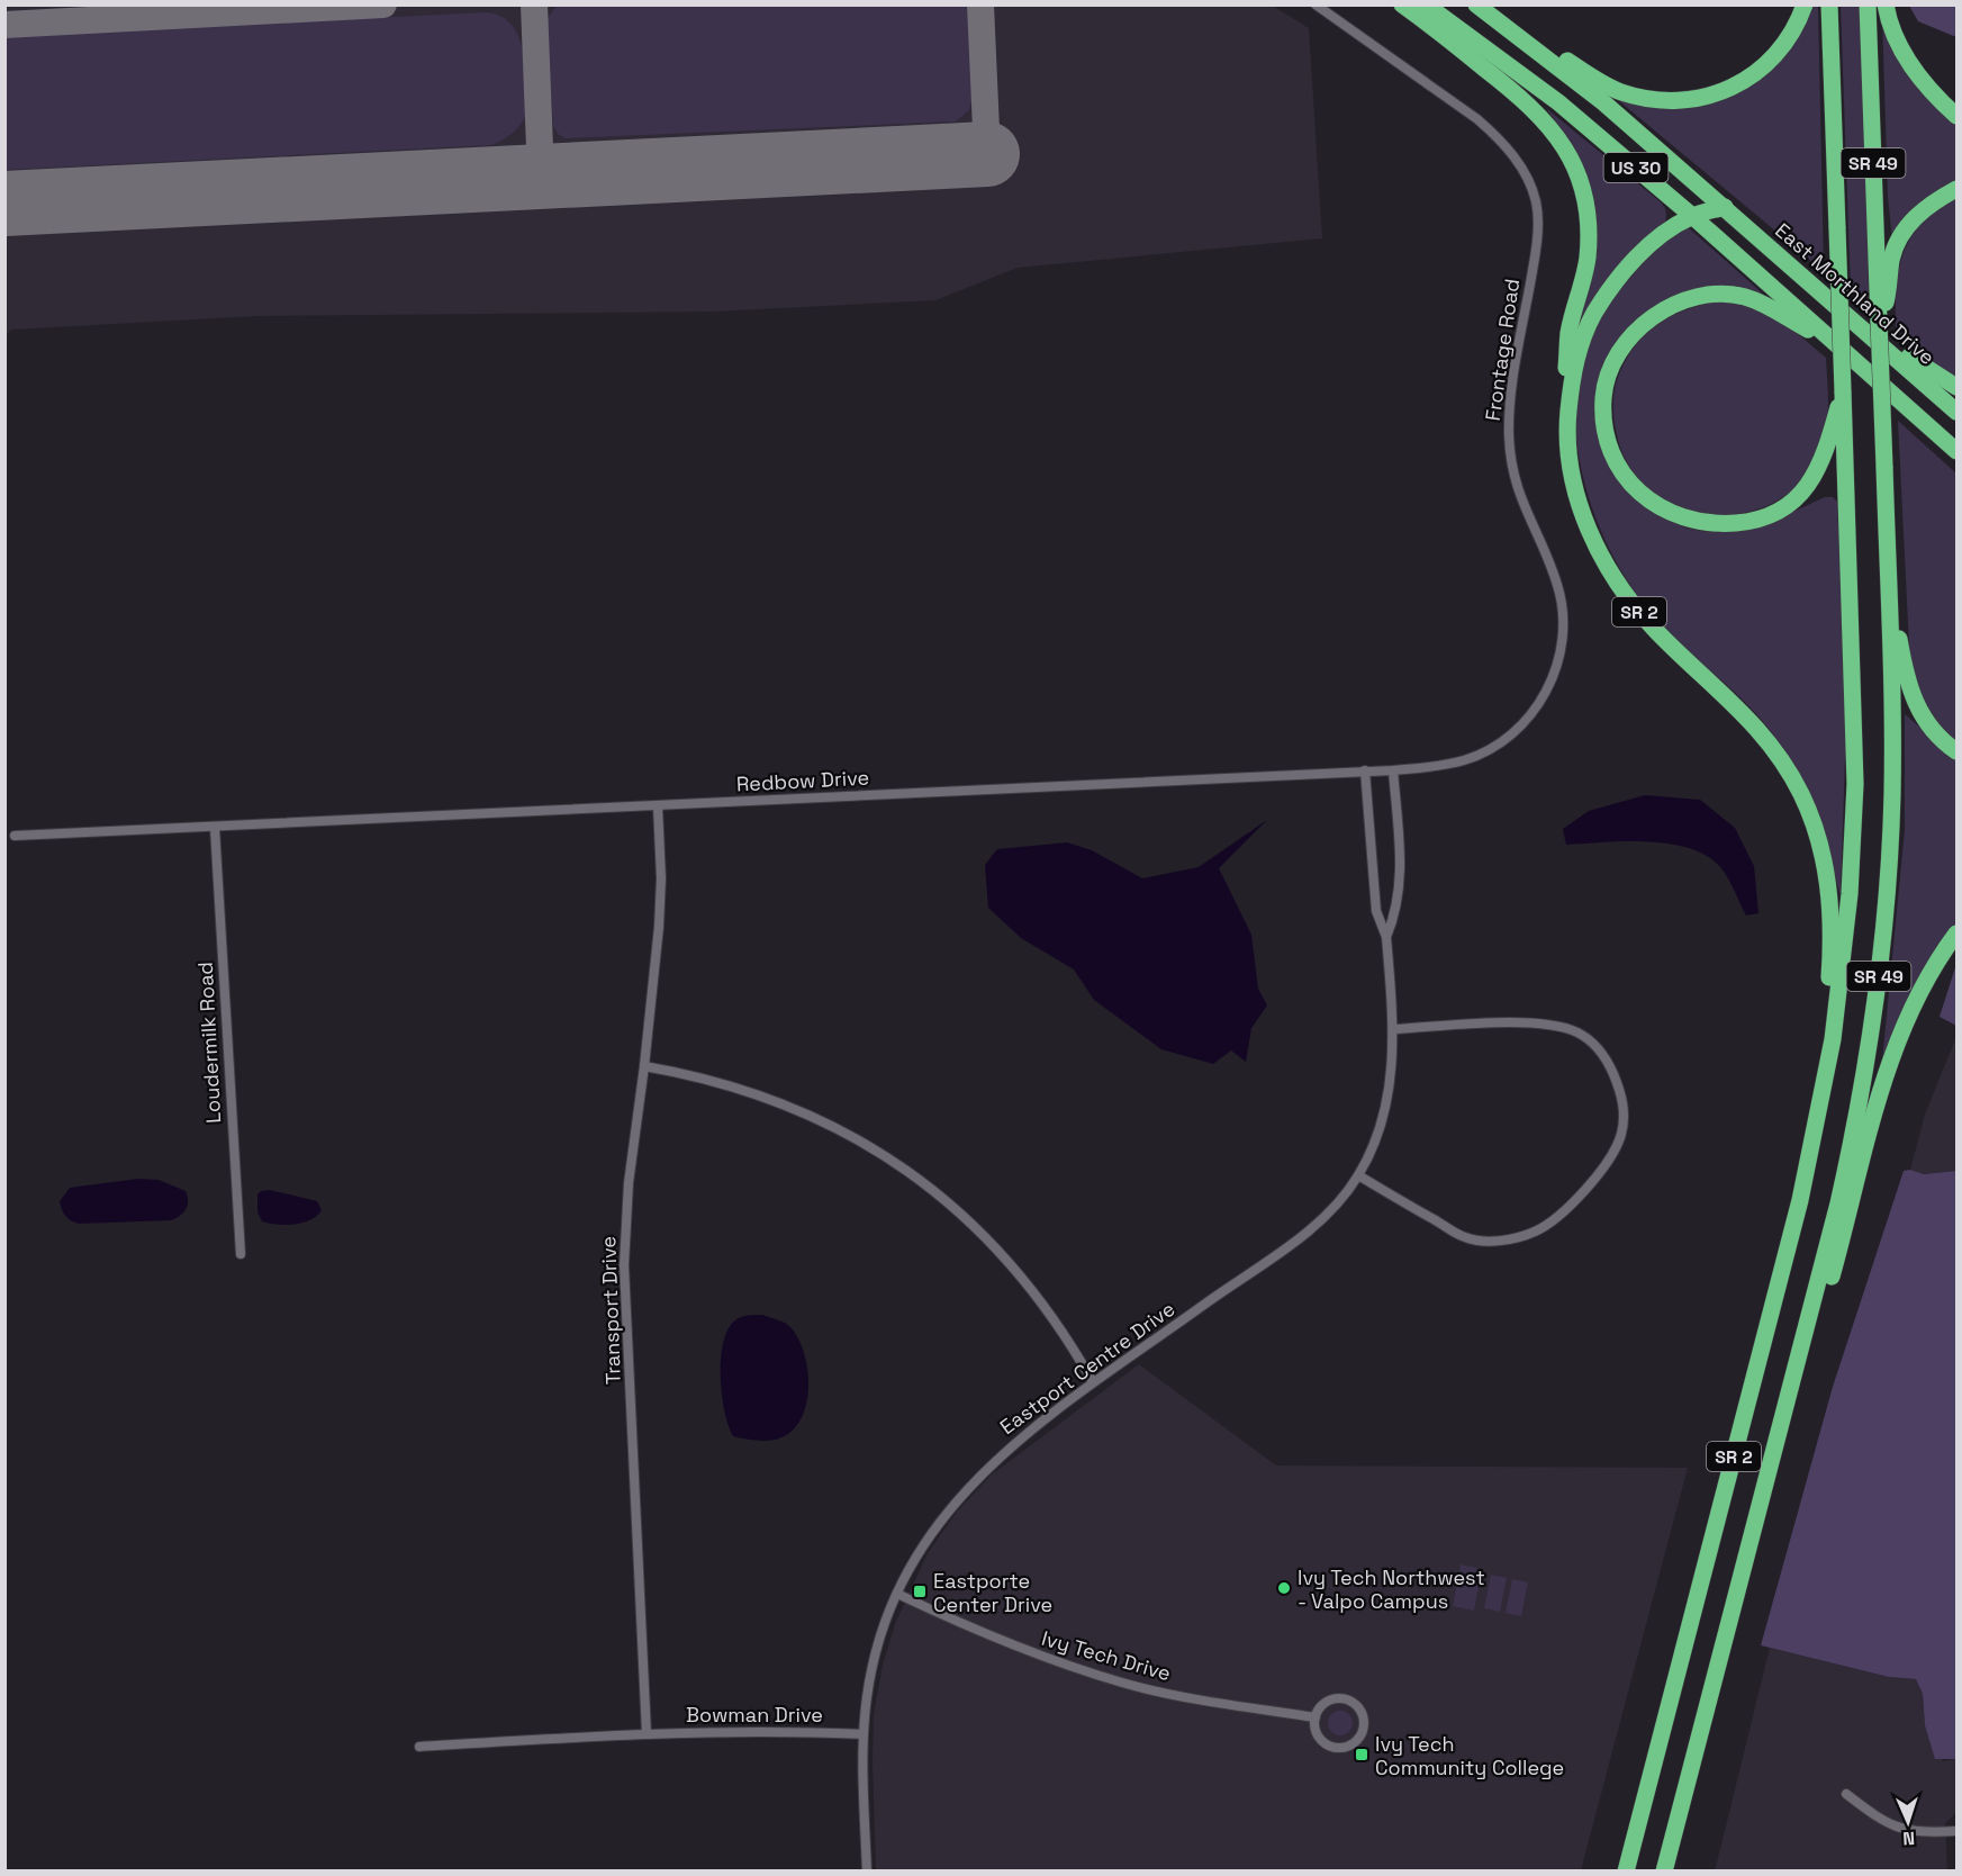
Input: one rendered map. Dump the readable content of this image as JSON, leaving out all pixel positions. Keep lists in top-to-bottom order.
{
  "streets": {
    "highway": [
      "SR 49",
      "US 30",
      "East Morthland Drive",
      "SR 2"
    ],
    "street": [
      "Frontage Road",
      "Redbow Drive",
      "Loudermilk Road",
      "Transport Drive",
      "Eastport Centre Drive",
      "Ivy Tech Drive",
      "Bowman Drive"
    ]
  },
  "crossings": [
    ["SR 49", "SR 2"],
    ["US 30", "East Morthland Drive"],
    ["US 30", "SR 2"],
    ["East Morthland Drive", "SR 2"],
    ["Frontage Road", "Redbow Drive"],
    ["Frontage Road", "Eastport Centre Drive"],
    ["Redbow Drive", "Loudermilk Road"],
    ["Redbow Drive", "Transport Drive"],
    ["Redbow Drive", "Eastport Centre Drive"],
    ["Transport Drive", "Bowman Drive"],
    ["Eastport Centre Drive", "Ivy Tech Drive"],
    ["Eastport Centre Drive", "Bowman Drive"]
  ],
  "places": {
    "other": ["Ivy Tech Northwest - Valpo Campus"],
    "transit": ["Eastporte Center Drive", "Ivy Tech Community College"]
  },
  "north": "bottom"
}
